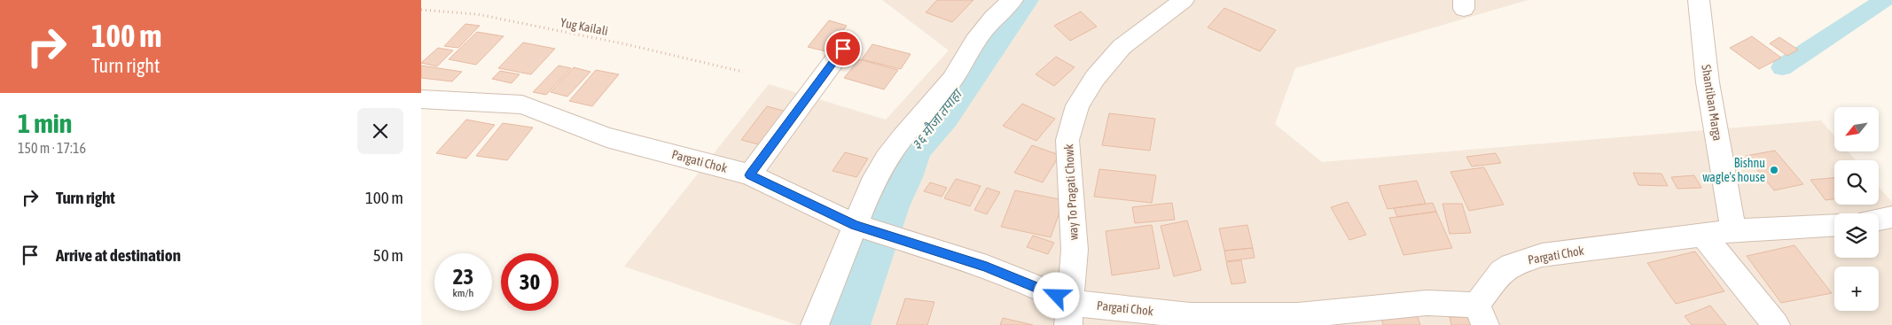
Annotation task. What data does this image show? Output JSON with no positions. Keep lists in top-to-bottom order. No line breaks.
{"streets":{"street":["Shantiban Marga","Pargati Chok","way To Pragati Chowk"],"path":["Yug Kailali"]},"crossings":[["Shantiban Marga","Pargati Chok"],["Pargati Chok","way To Pragati Chowk"]],"water":["३६ मौजा तपाहा"],"places":["Bishnu wagle's house"],"north":"bottom left","page":{"turn":["100 m","Turn right"],"heading":["1 min","150 m · 17:16"],"map_buttons":"+","list":[{"name":"Turn right","value":"100 m"},{"name":"Arrive at destination","value":"50 m"}],"speed":"23 km/h","limit":"30"}}
